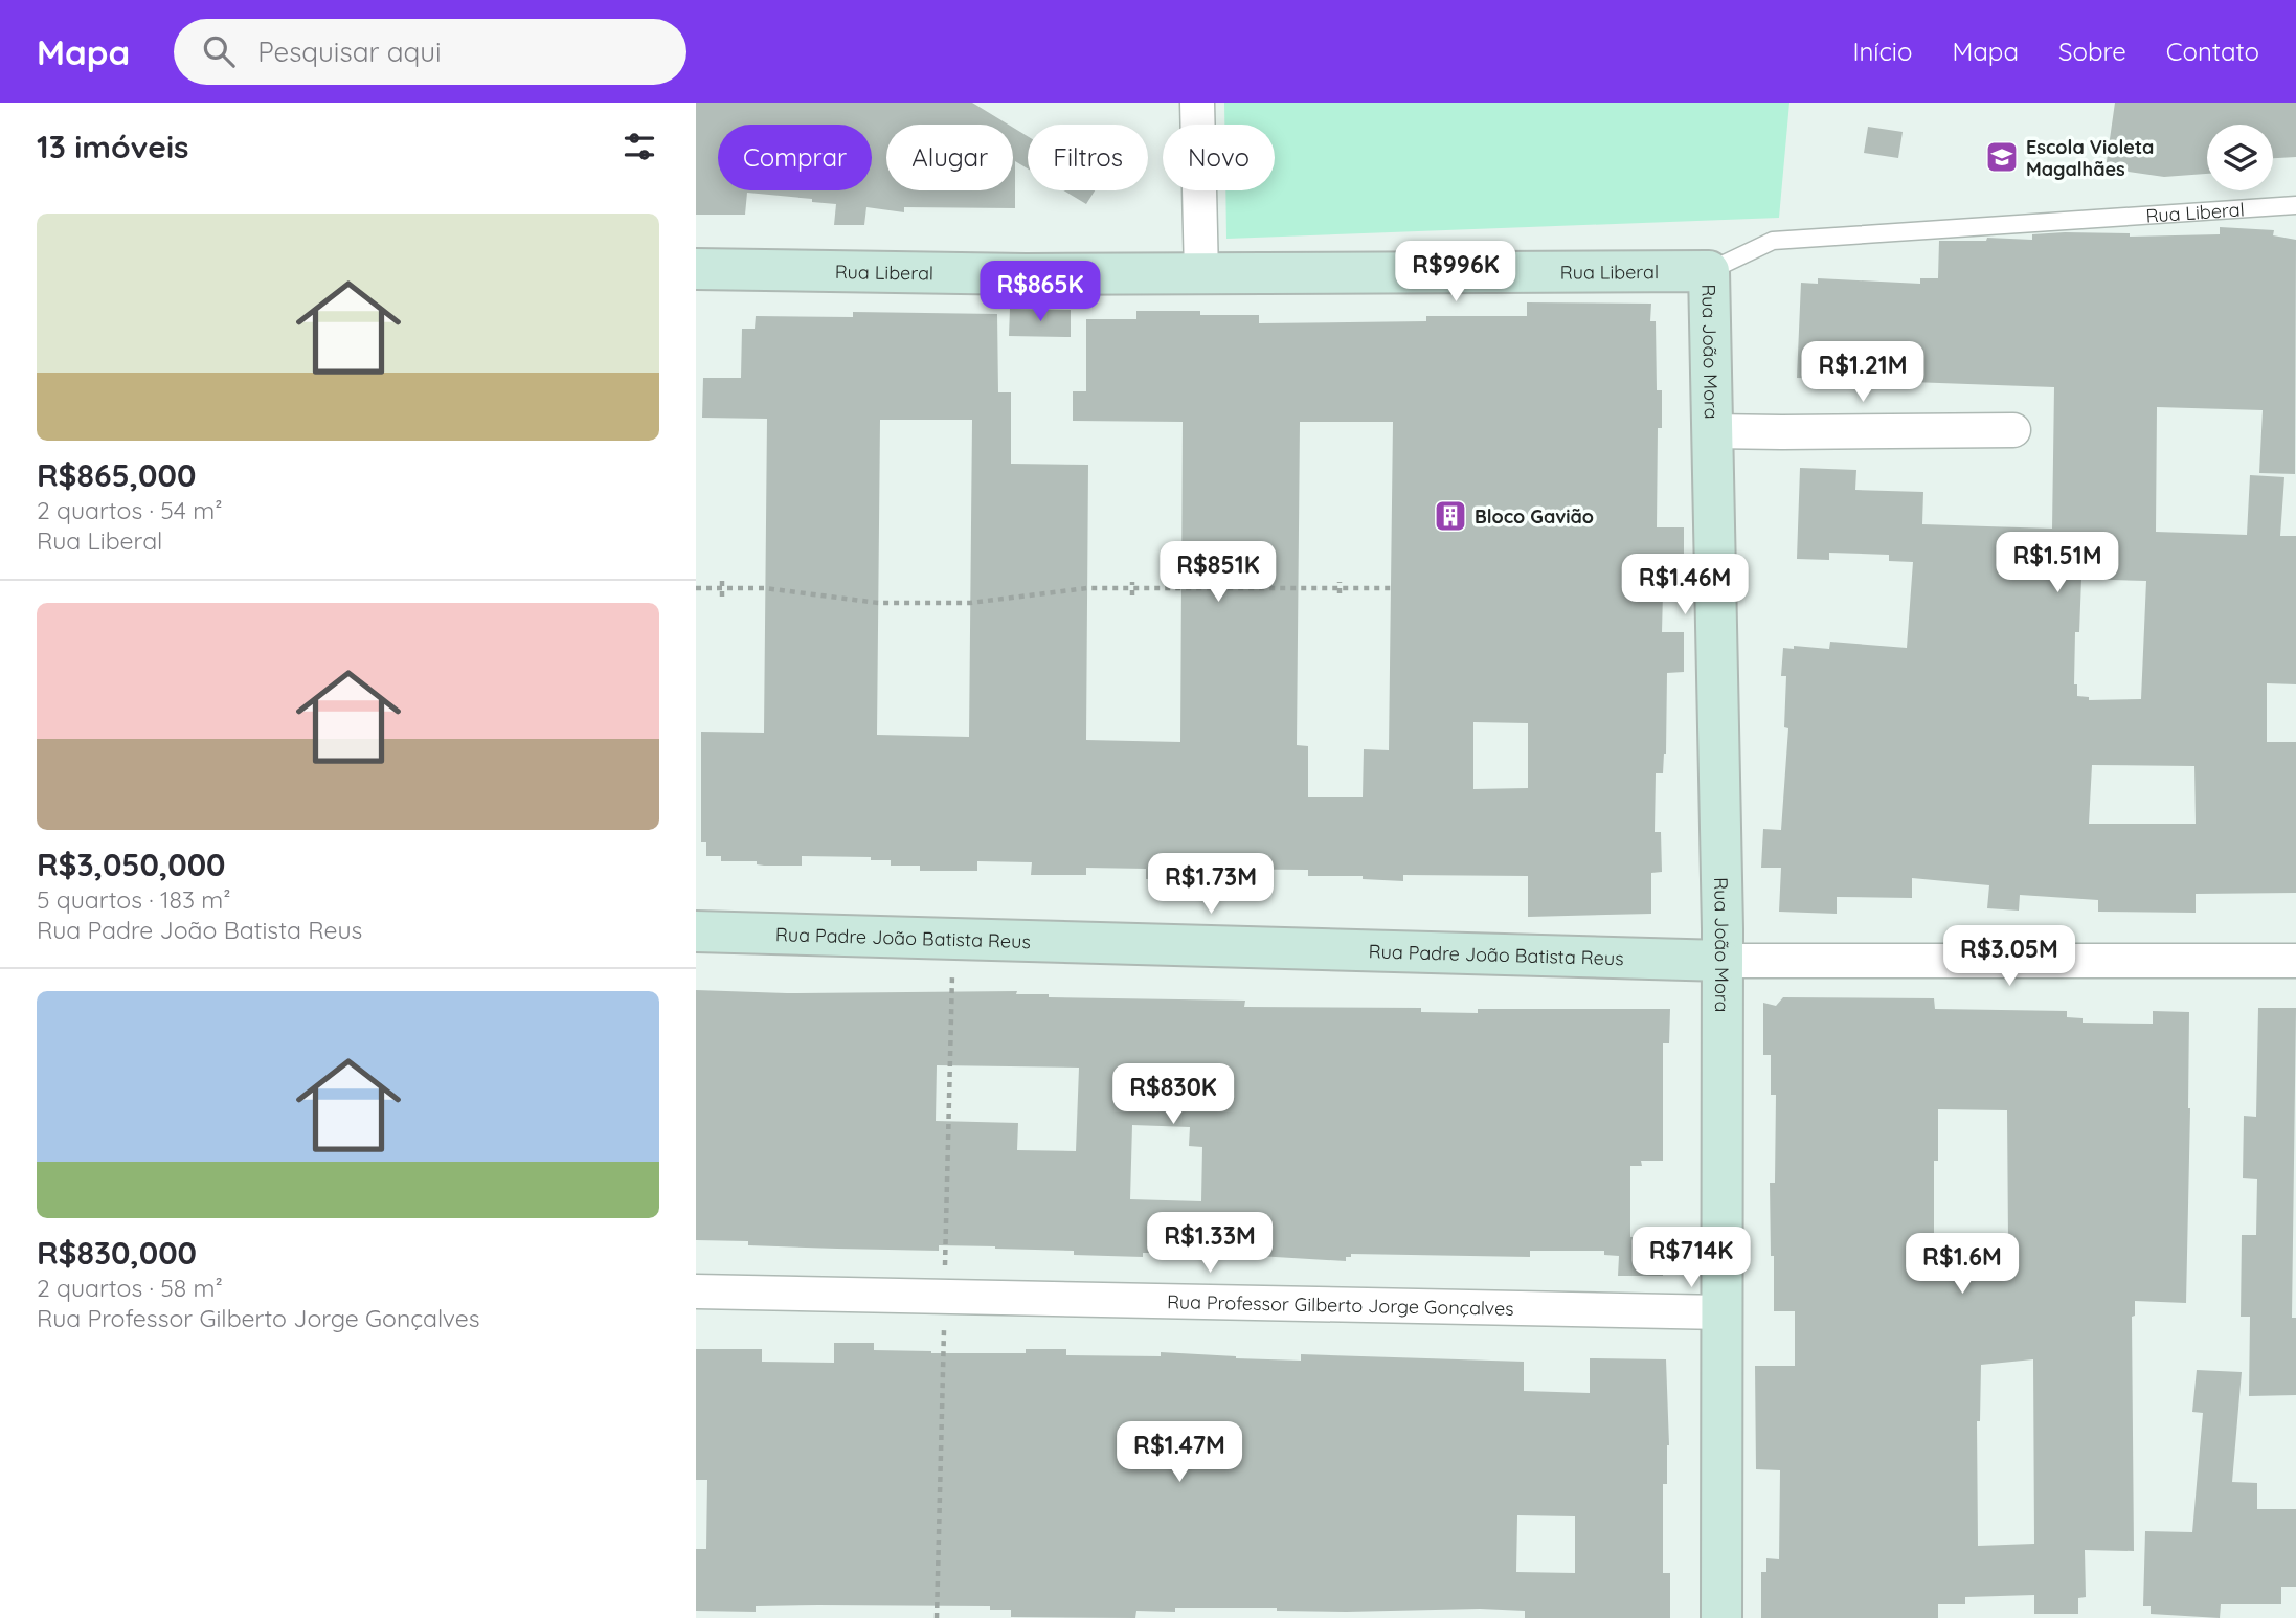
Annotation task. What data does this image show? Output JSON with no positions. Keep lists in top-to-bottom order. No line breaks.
{"streets":{"street":["Rua Liberal","Rua João Mora","Rua Padre João Batista Reus","Rua Professor Gilberto Jorge Gonçalves"]},"crossings":[["Rua Liberal","Rua João Mora"],["Rua João Mora","Rua Padre João Batista Reus"],["Rua João Mora","Rua Professor Gilberto Jorge Gonçalves"]],"places":{"school or university":["Escola Violeta Magalhães"],"building":["Bloco Gavião"]},"page":{"header":"Mapa","search":"Pesquisar aqui","nav":["Início","Mapa","Sobre","Contato"],"heading":"13 imóveis","chip":["Comprar","Alugar","Filtros","Novo"],"list":[{"name":"R$865,000","note":"2 quartos · 54 m² · Rua Liberal"},{"name":"R$3,050,000","note":"5 quartos · 183 m² · Rua Padre João Batista Reus"},{"name":"R$830,000","note":"2 quartos · 58 m² · Rua Professor Gilberto Jorge Gonçalves"}],"price":["R$996K","R$865K","R$1.21M","R$1.51M","R$851K","R$1.46M","R$1.73M","R$3.05M","R$830K","R$1.33M","R$714K","R$1.6M","R$1.47M"]}}
